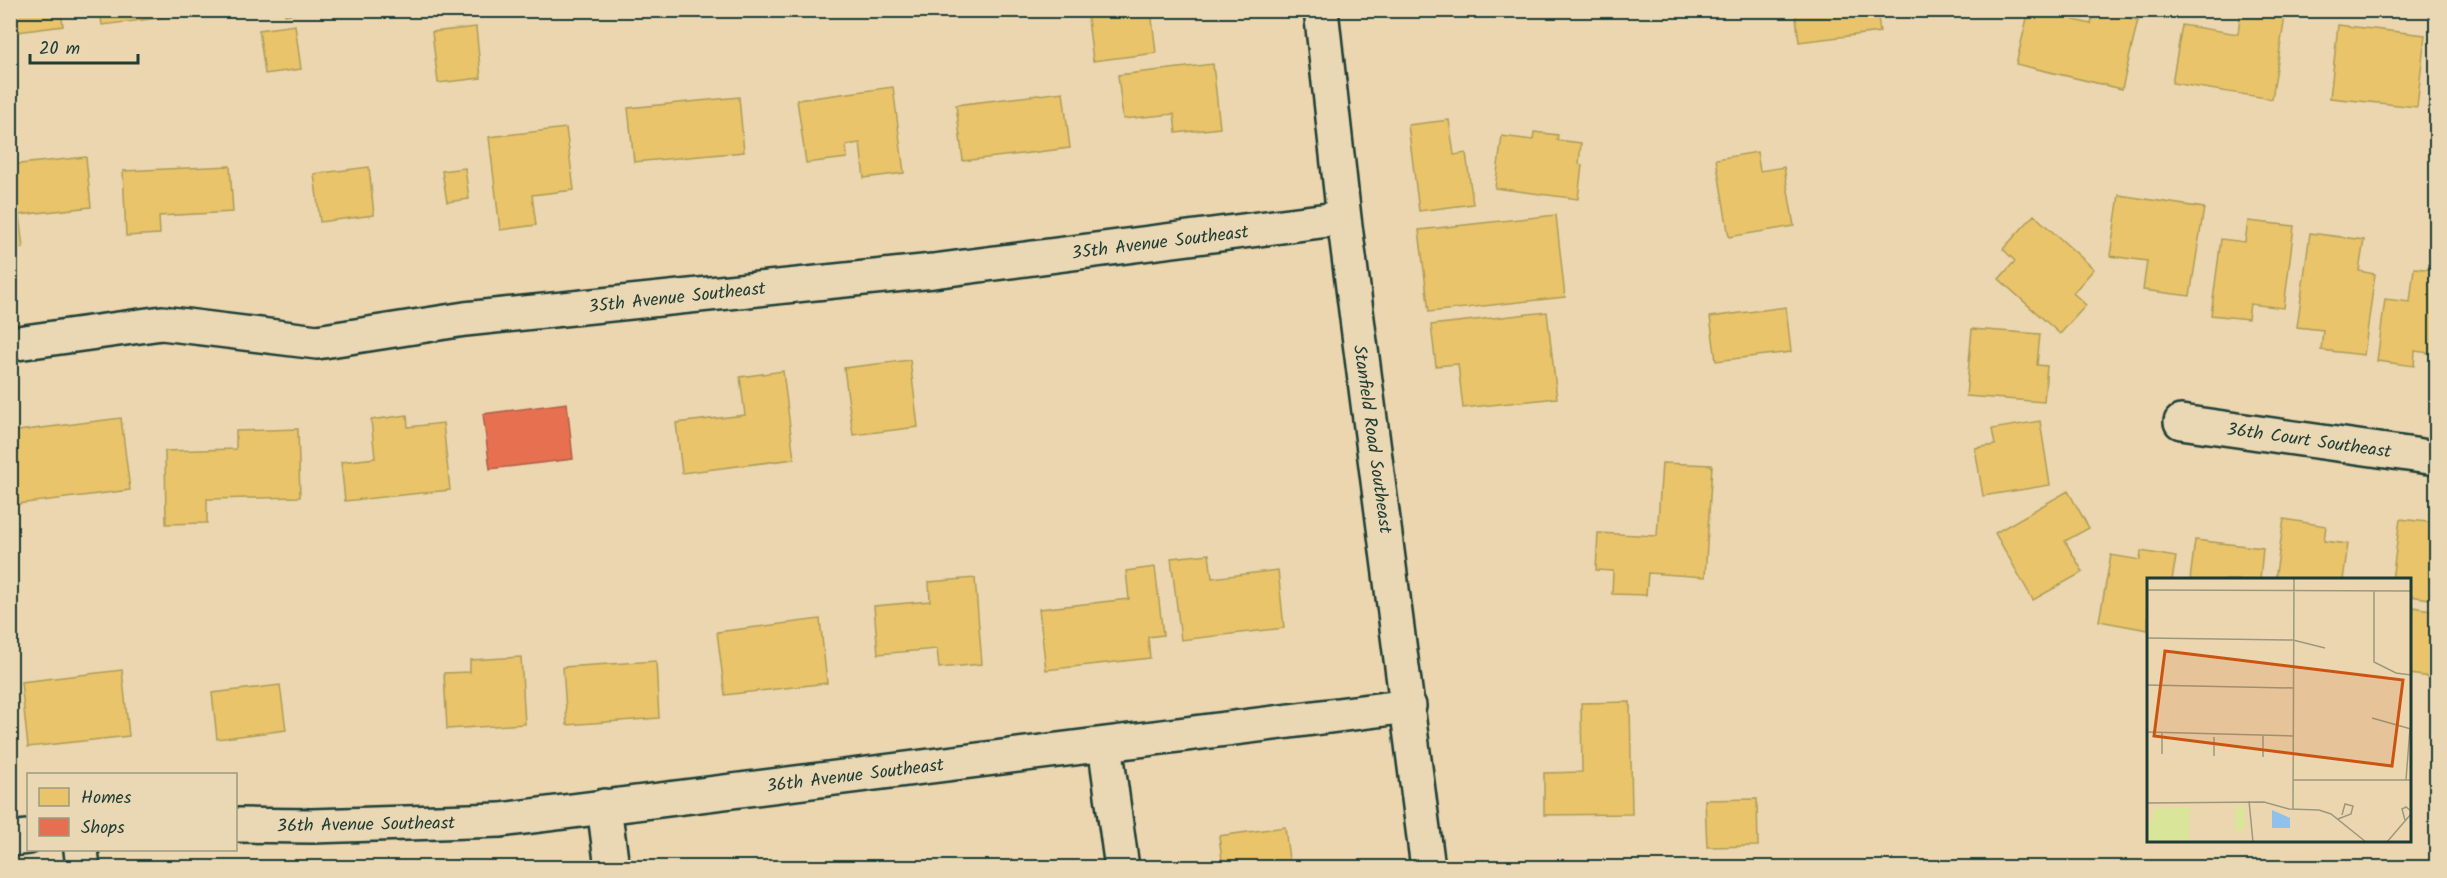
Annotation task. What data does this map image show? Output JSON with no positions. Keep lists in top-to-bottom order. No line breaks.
{"streets":{"street":["35th Avenue Southeast","Stanfield Road Southeast","36th Court Southeast","36th Avenue Southeast"]},"crossings":[["35th Avenue Southeast","Stanfield Road Southeast"],["Stanfield Road Southeast","36th Avenue Southeast"]],"legend":["Homes","Shops"],"scale_bar":"20 m"}
